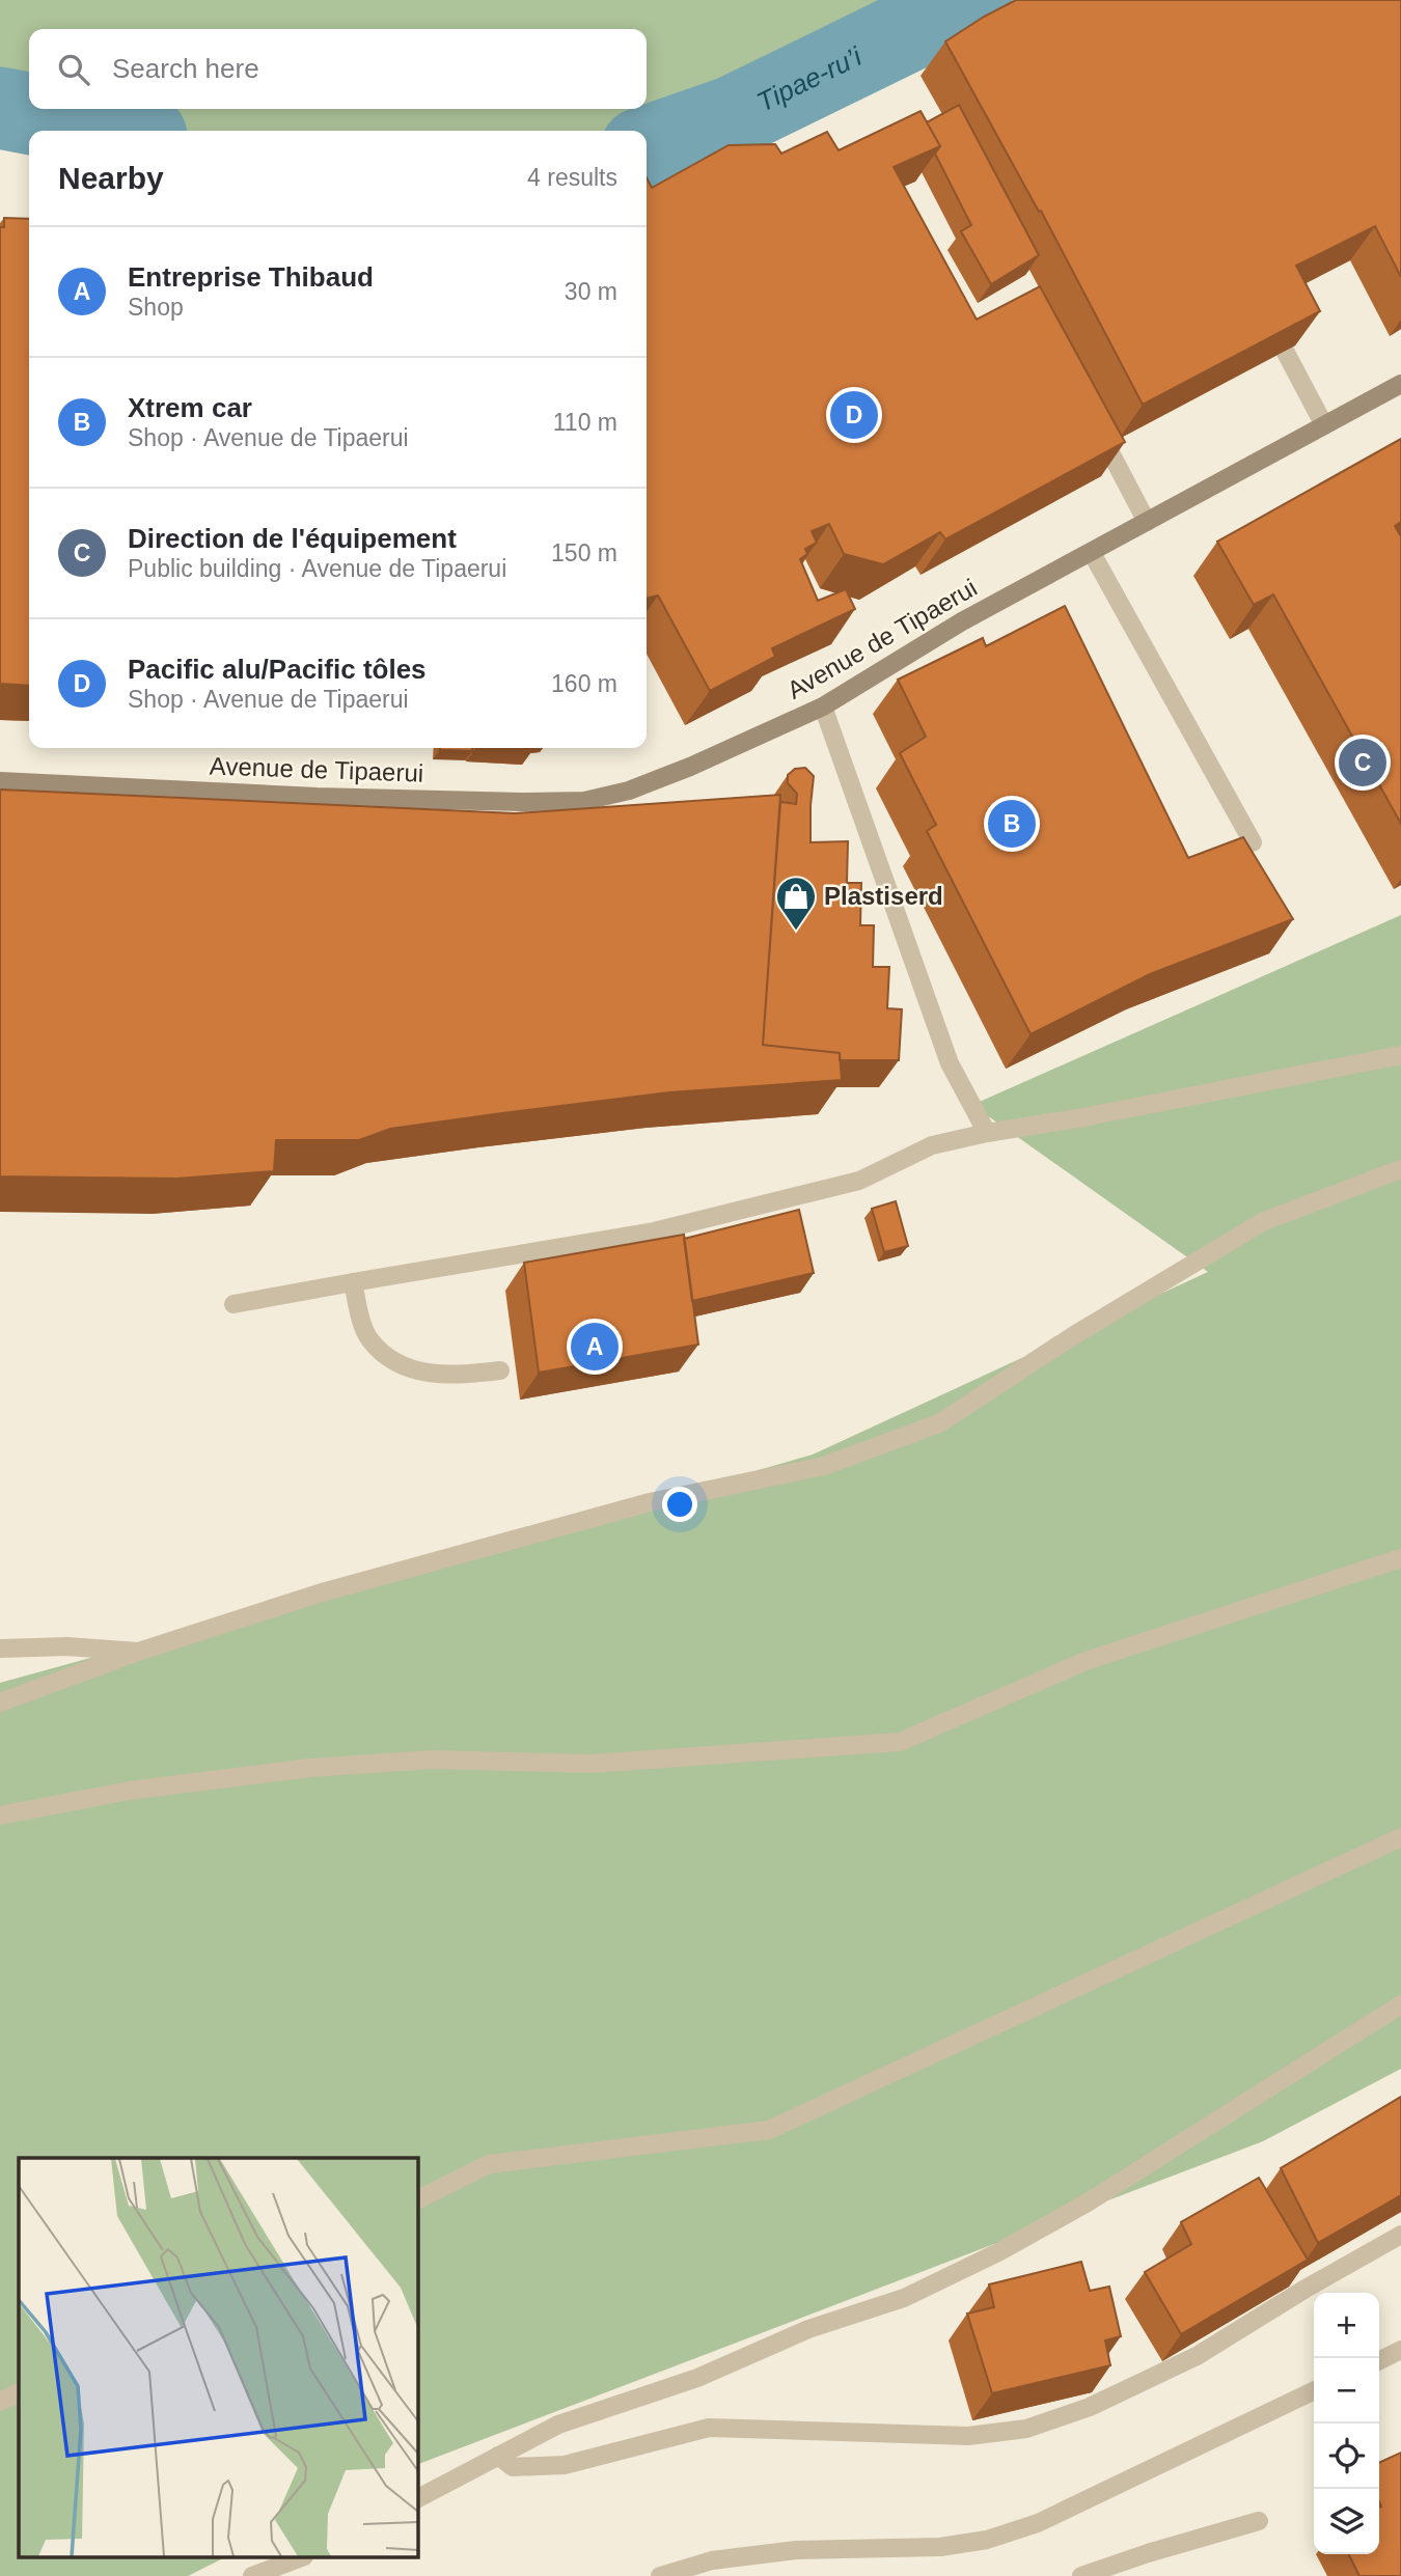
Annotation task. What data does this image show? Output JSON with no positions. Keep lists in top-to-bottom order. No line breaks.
{"streets":{"main road":["Avenue de Tipaerui"]},"water":["Tipae-ru’i"],"places":{"shop":["Plastiserd"]},"page":{"search":"Search here","heading":["Nearby","4 results"],"list":[{"mark":"A","name":"Entreprise Thibaud","note":"Shop","value":"30 m"},{"mark":"B","name":"Xtrem car","note":"Shop · Avenue de Tipaerui","value":"110 m"},{"mark":"C","name":"Direction de l'équipement","note":"Public building · Avenue de Tipaerui","value":"150 m"},{"mark":"D","name":"Pacific alu/Pacific tôles","note":"Shop · Avenue de Tipaerui","value":"160 m"}],"pins":["D","C","B","A"],"map_buttons":["+","−"]}}
